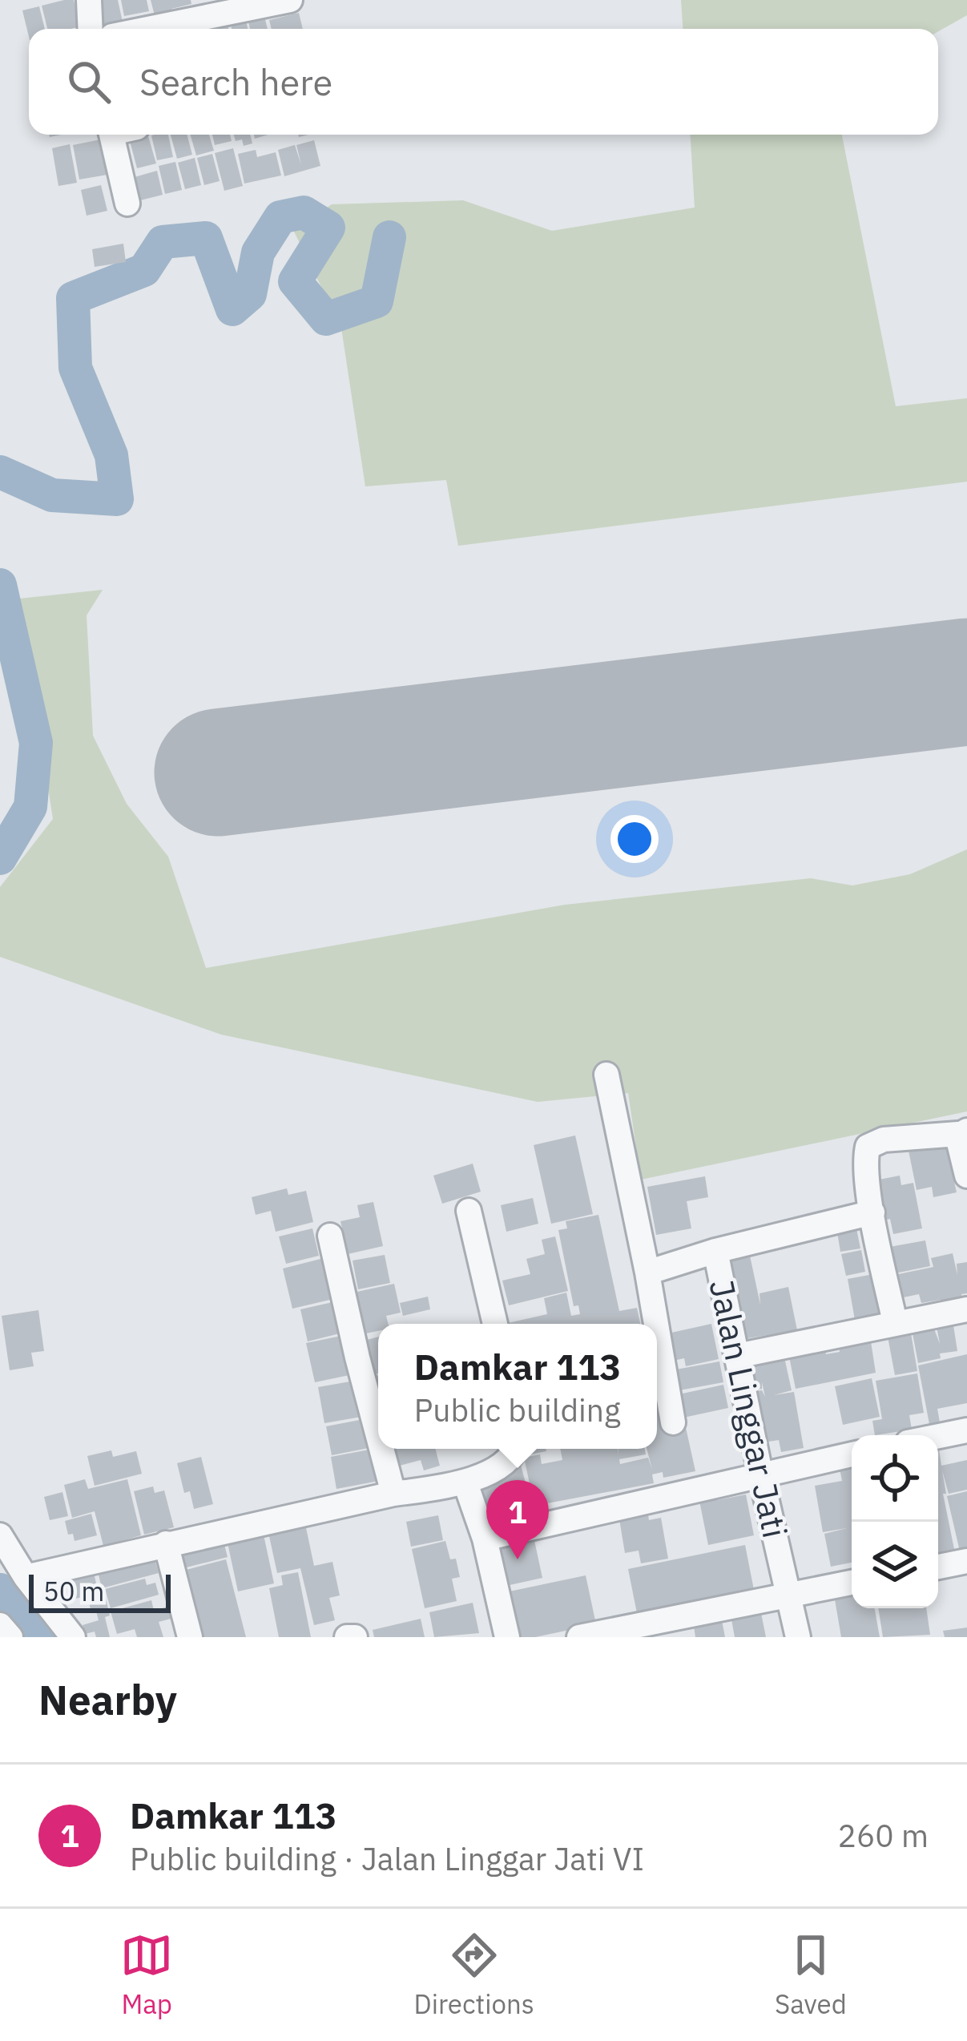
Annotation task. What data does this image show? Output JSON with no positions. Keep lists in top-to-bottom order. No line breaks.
{"streets":{"street":["Jalan Linggar Jati"]},"scale_bar":"50 m","page":{"search":"Search here","popup":["Damkar 113","Public building"],"pins":"1","scale":"50 m","heading":"Nearby","list":[{"mark":"1","name":"Damkar 113","note":"Public building · Jalan Linggar Jati VI","value":"260 m"}],"nav":["Map","Directions","Saved"]}}
